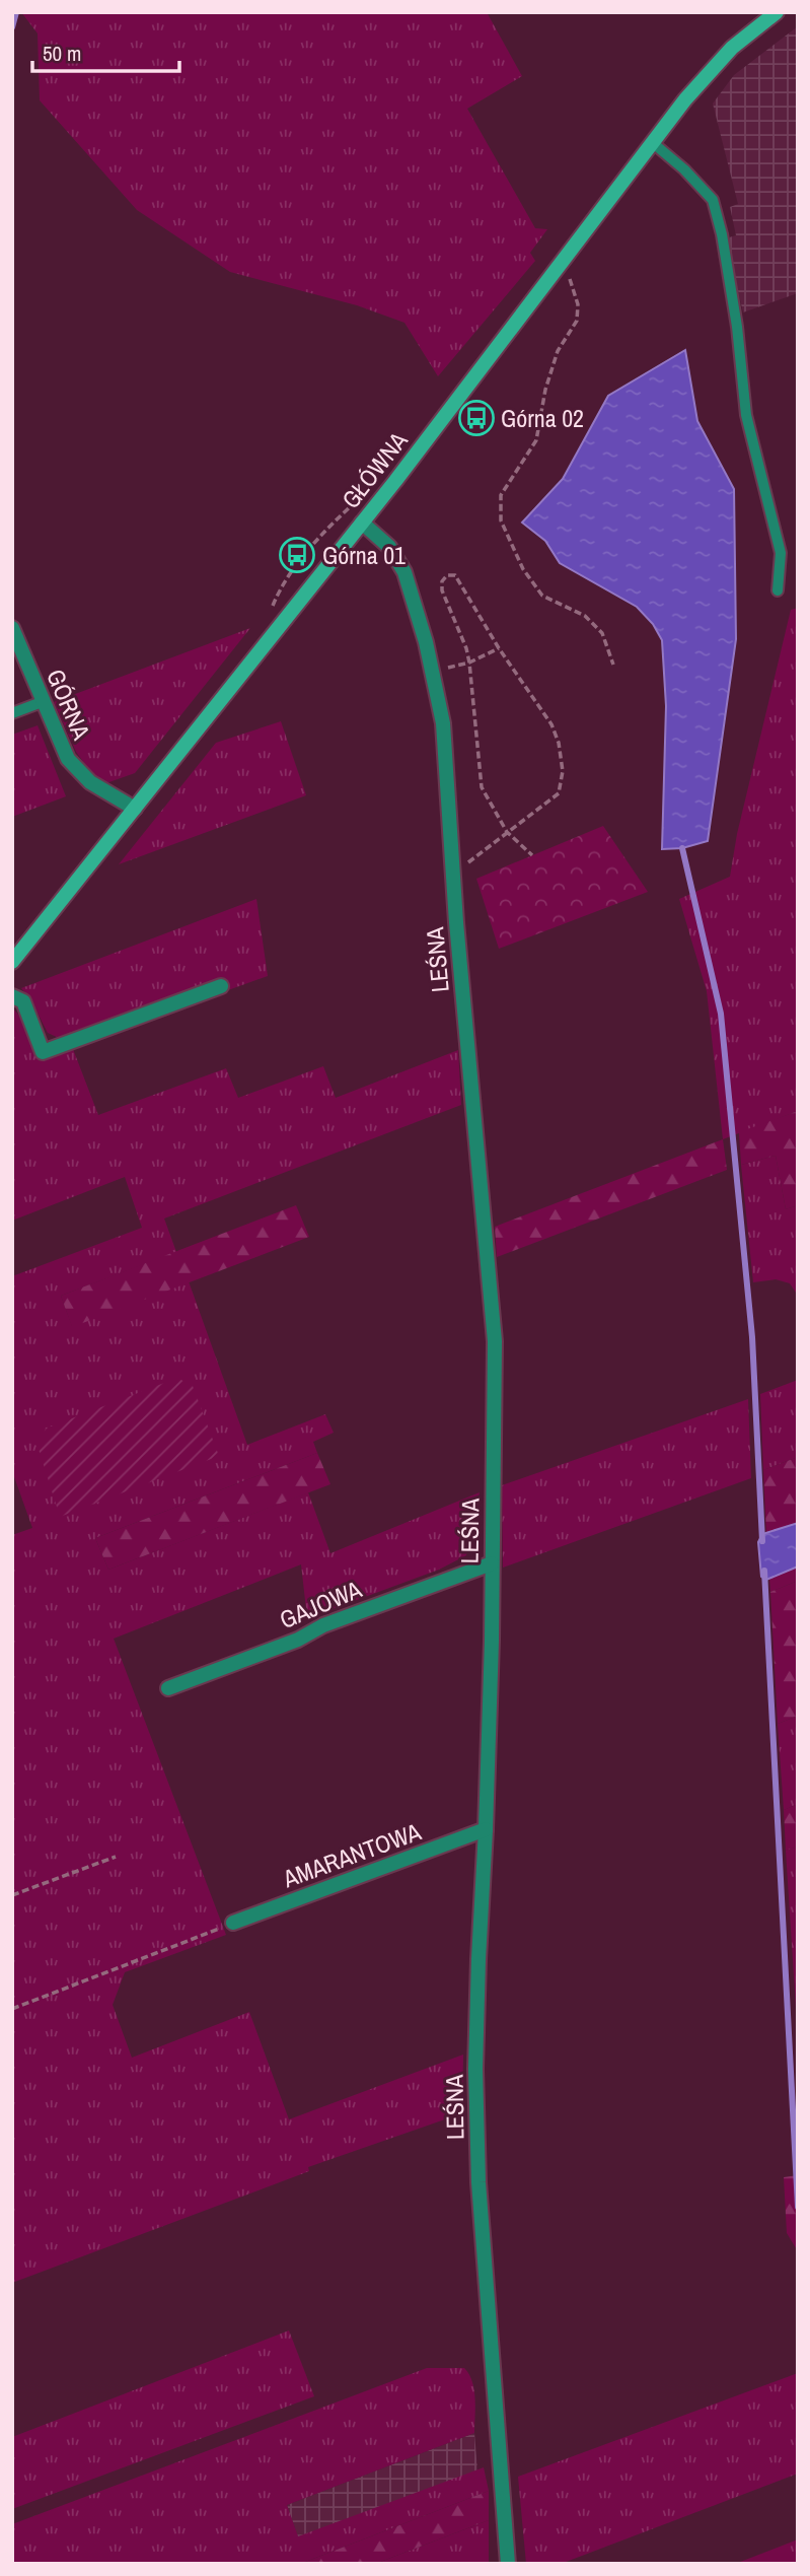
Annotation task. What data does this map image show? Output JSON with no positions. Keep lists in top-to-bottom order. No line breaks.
{"streets":{"main road":["GŁÓWNA"],"street":["GÓRNA","LEŚNA","GAJOWA","AMARANTOWA"]},"crossings":[["GŁÓWNA","GÓRNA"],["GŁÓWNA","LEŚNA"],["LEŚNA","GAJOWA"],["LEŚNA","AMARANTOWA"]],"places":{"bus stop":["Górna 02","Górna 01"]},"scale_bar":"50 m"}
